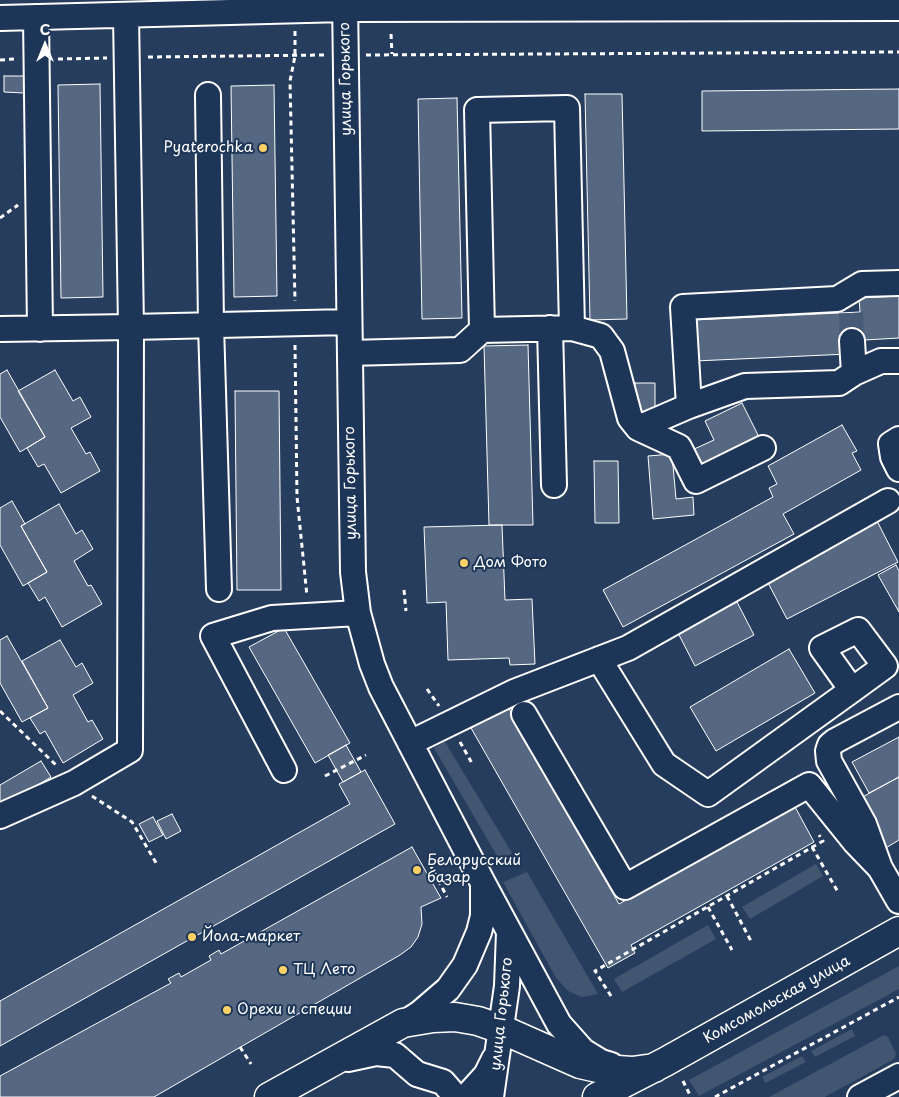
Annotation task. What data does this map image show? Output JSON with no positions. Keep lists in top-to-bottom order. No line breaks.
{"streets":{"main road":["Комсомольская улица"],"street":["улица Горького"]},"crossings":[["улица Горького","Комсомольская улица"]],"places":["Pyaterochka","Дом Фото","Белорусский базар","Йола-маркет","ТЦ Лето","Орехи и специи"],"north":"top"}
